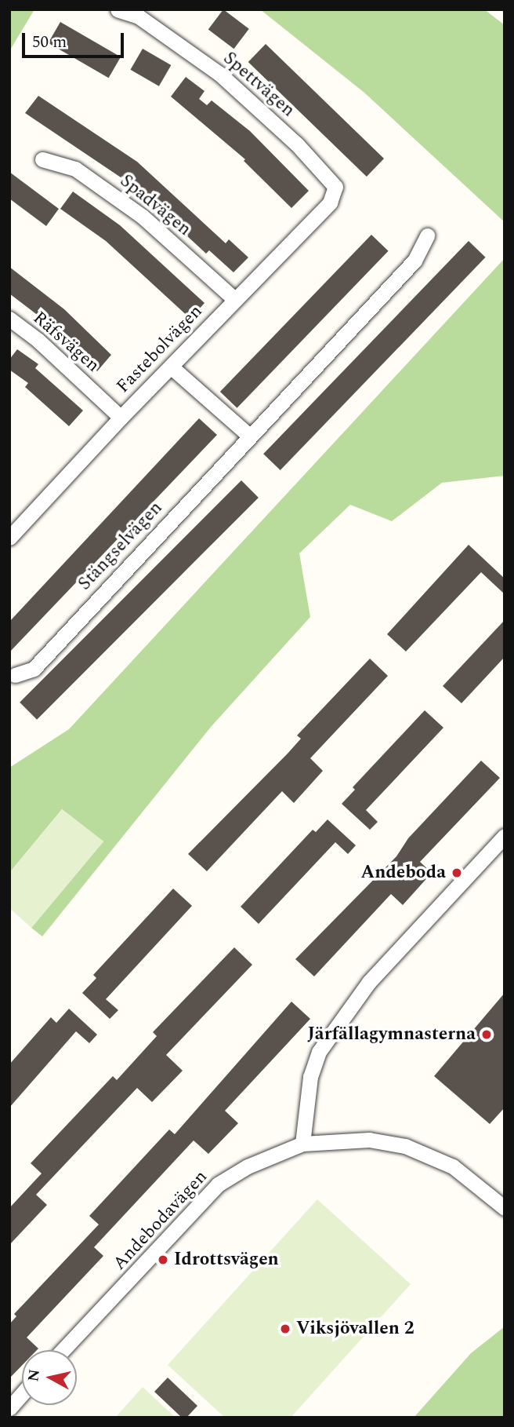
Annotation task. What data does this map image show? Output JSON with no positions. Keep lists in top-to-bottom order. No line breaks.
{"streets":{"street":["Spettvägen","Spadvägen","Räfsvägen","Fastebolvägen","Stängselvägen","Andebodavägen"]},"crossings":[["Spettvägen","Fastebolvägen"],["Spadvägen","Fastebolvägen"],["Räfsvägen","Fastebolvägen"]],"places":["Andeboda","Järfällagymnasterna","Idrottsvägen","Viksjövallen 2"],"scale_bar":"50 m","north":"left"}
